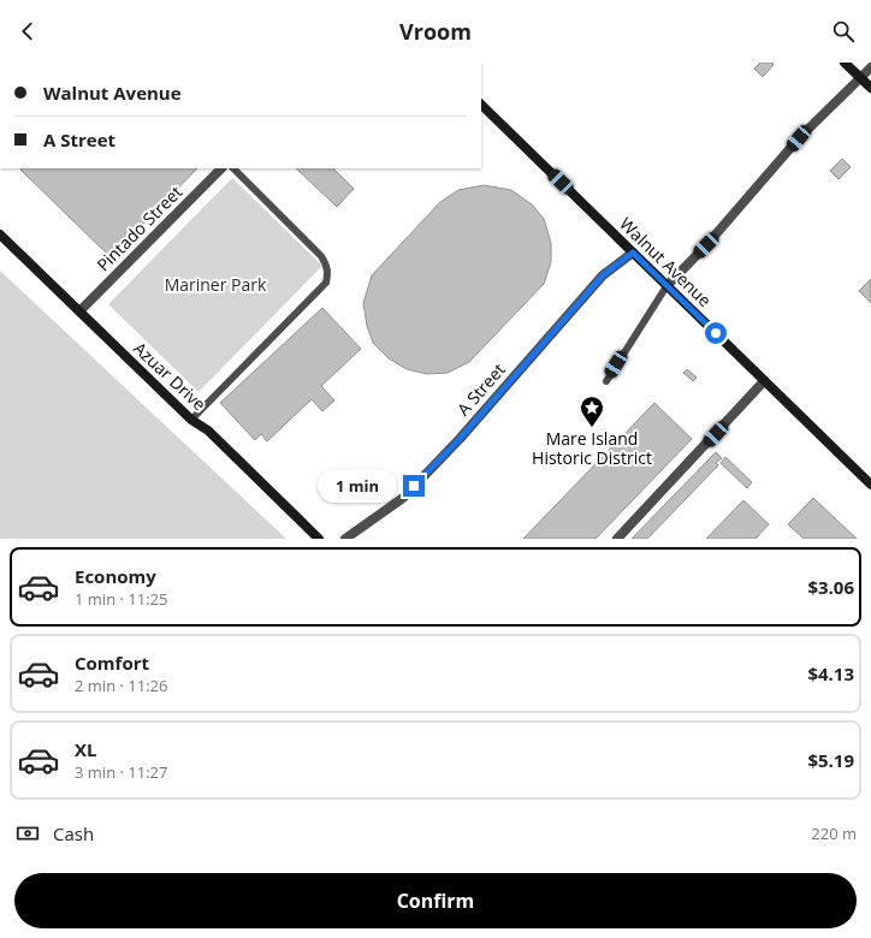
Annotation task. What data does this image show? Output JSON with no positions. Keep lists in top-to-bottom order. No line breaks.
{"streets":{"street":["Pintado Street","Walnut Avenue","Azuar Drive","A Street"]},"crossings":[["Pintado Street","Azuar Drive"],["Walnut Avenue","A Street"]],"parks":["Mariner Park"],"places":{"place":["Mare Island Historic District"]},"page":{"header":"Vroom","banner":["Walnut Avenue","A Street"],"bubble":"1 min","list":[{"name":"Economy","note":"1 min · 11:25","value":"$3.06"},{"name":"Comfort","note":"2 min · 11:26","value":"$4.13"},{"name":"XL","note":"3 min · 11:27","value":"$5.19"}],"pay":["Cash","220 m"],"buttons":"Confirm"}}
